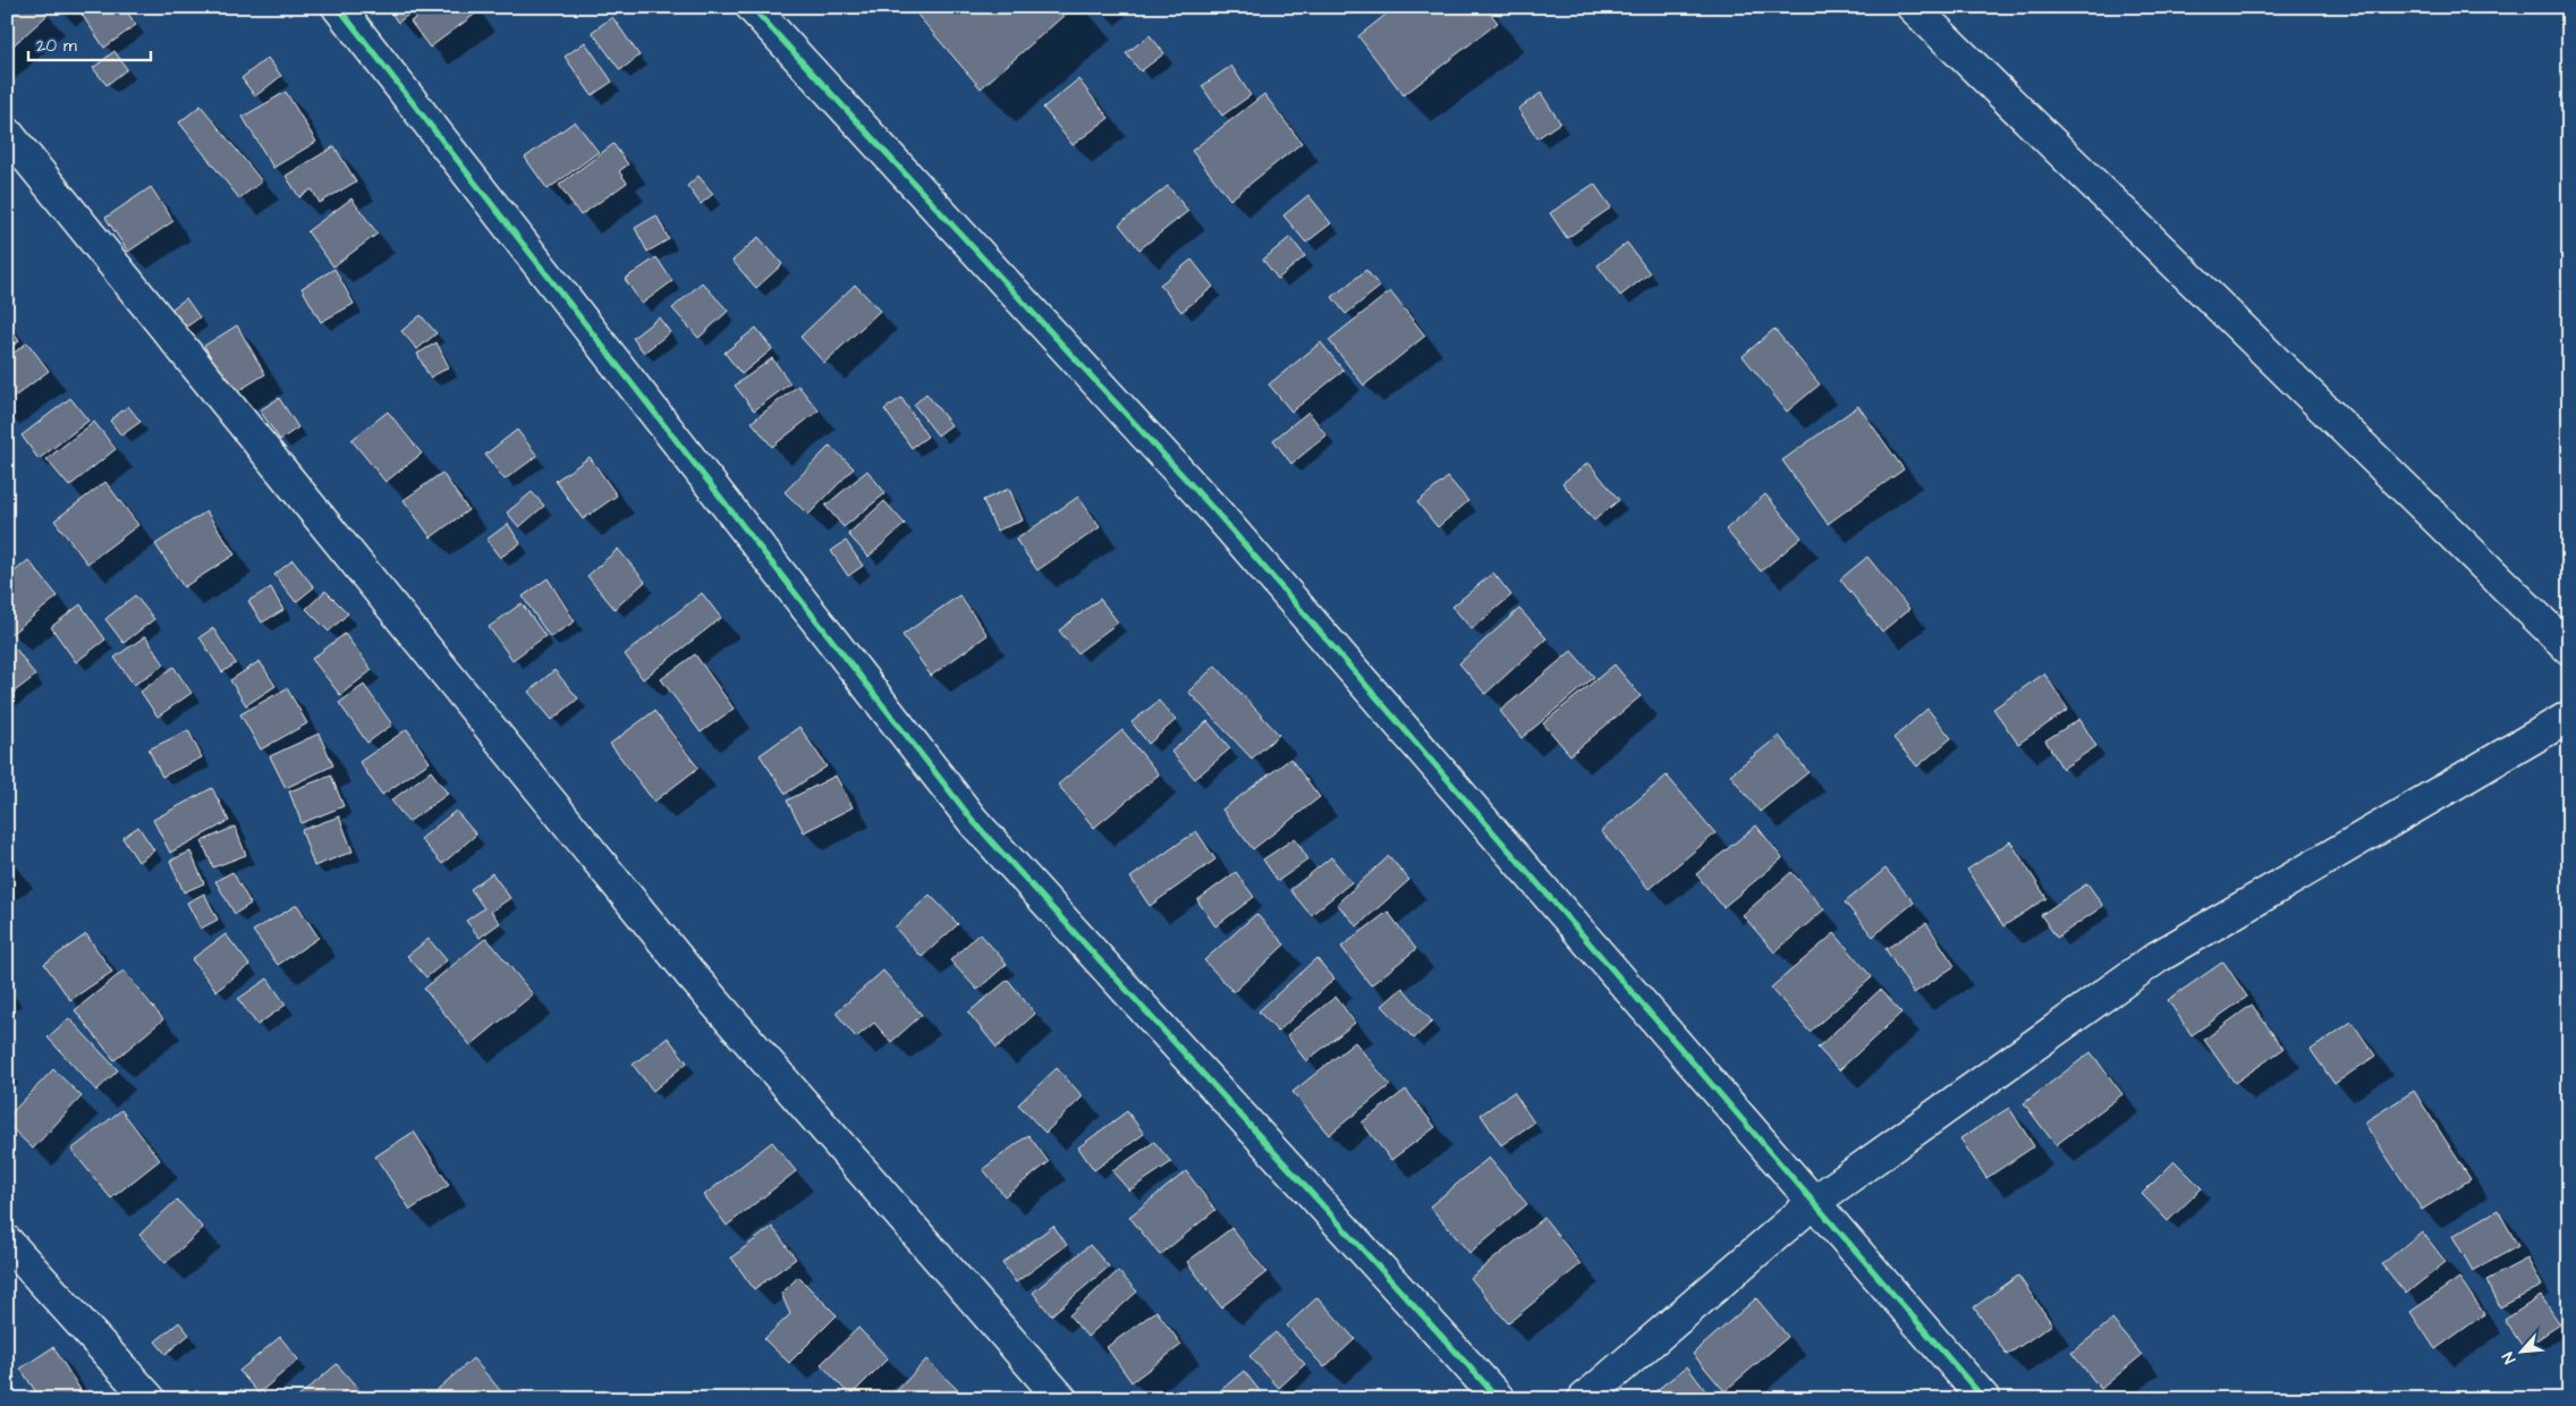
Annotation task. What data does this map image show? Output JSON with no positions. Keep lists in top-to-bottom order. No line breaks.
{"scale_bar":"20 m","north":"bottom left"}
